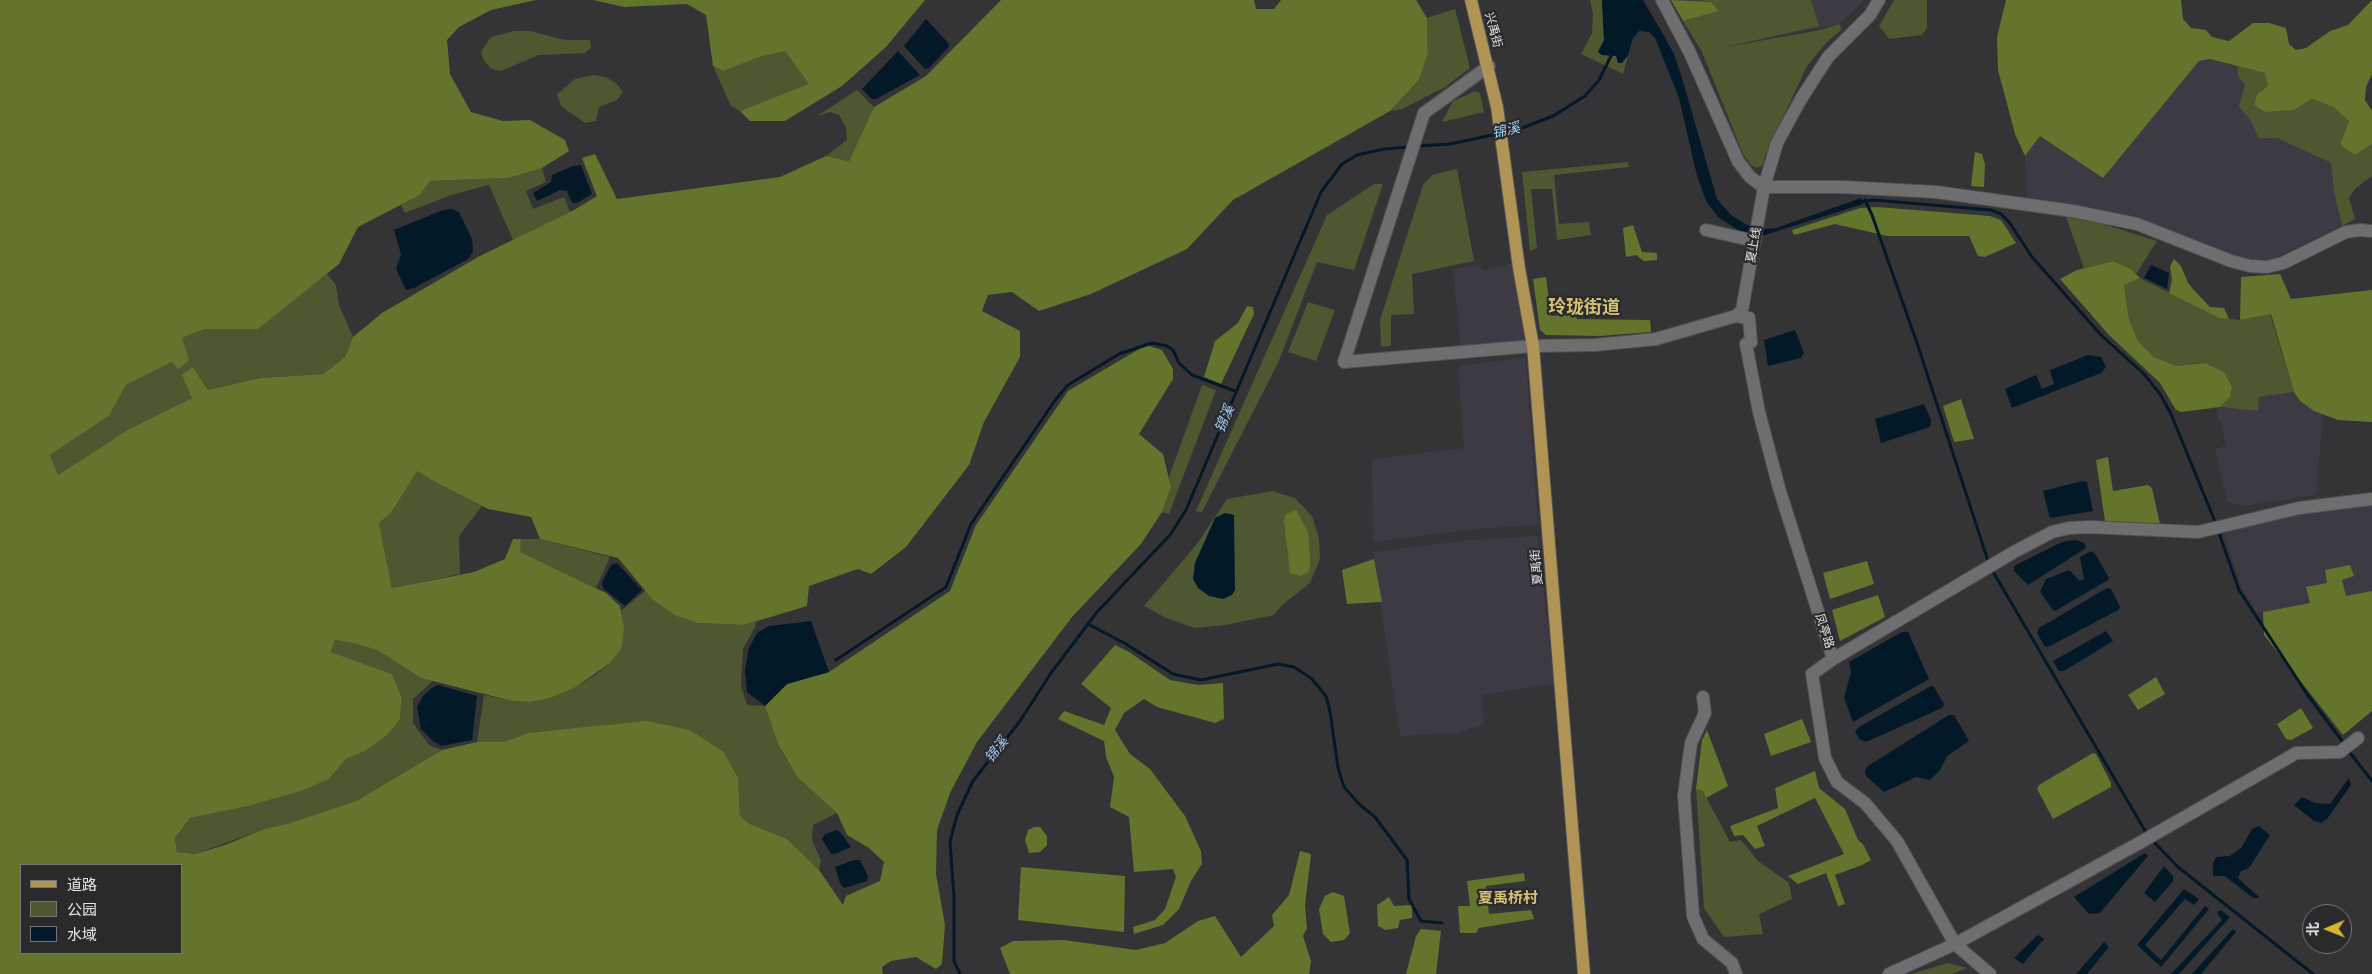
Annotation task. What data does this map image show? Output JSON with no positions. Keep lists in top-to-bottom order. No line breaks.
{"streets":{"main road":["兴禹街","夏禹街"],"street":["夏上线","凤亭路"]},"crossings":[["兴禹街","夏禹街"],["夏上线","凤亭路"]],"districts":["玲珑街道","夏禹桥村"],"water":["锦溪"],"legend":["道路","公园","水域"],"north":"left"}
